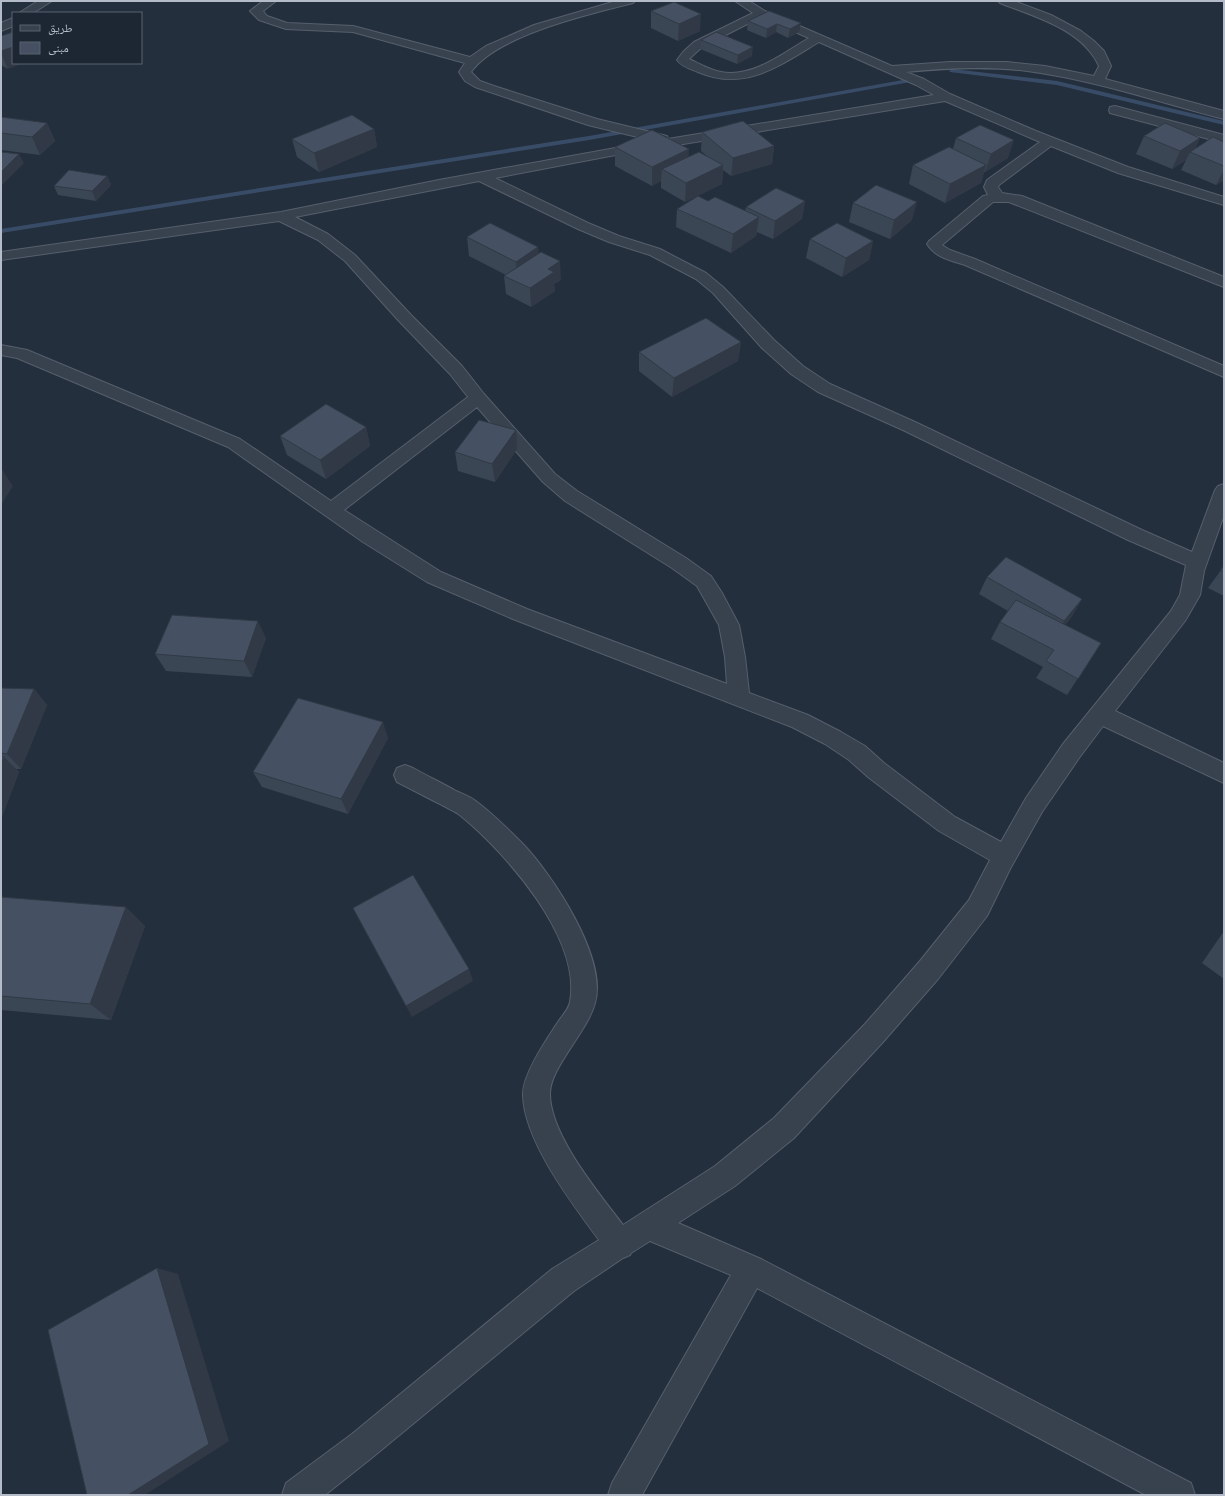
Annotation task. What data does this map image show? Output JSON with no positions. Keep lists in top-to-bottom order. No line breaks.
{"legend":["طريق","مبنى"]}
